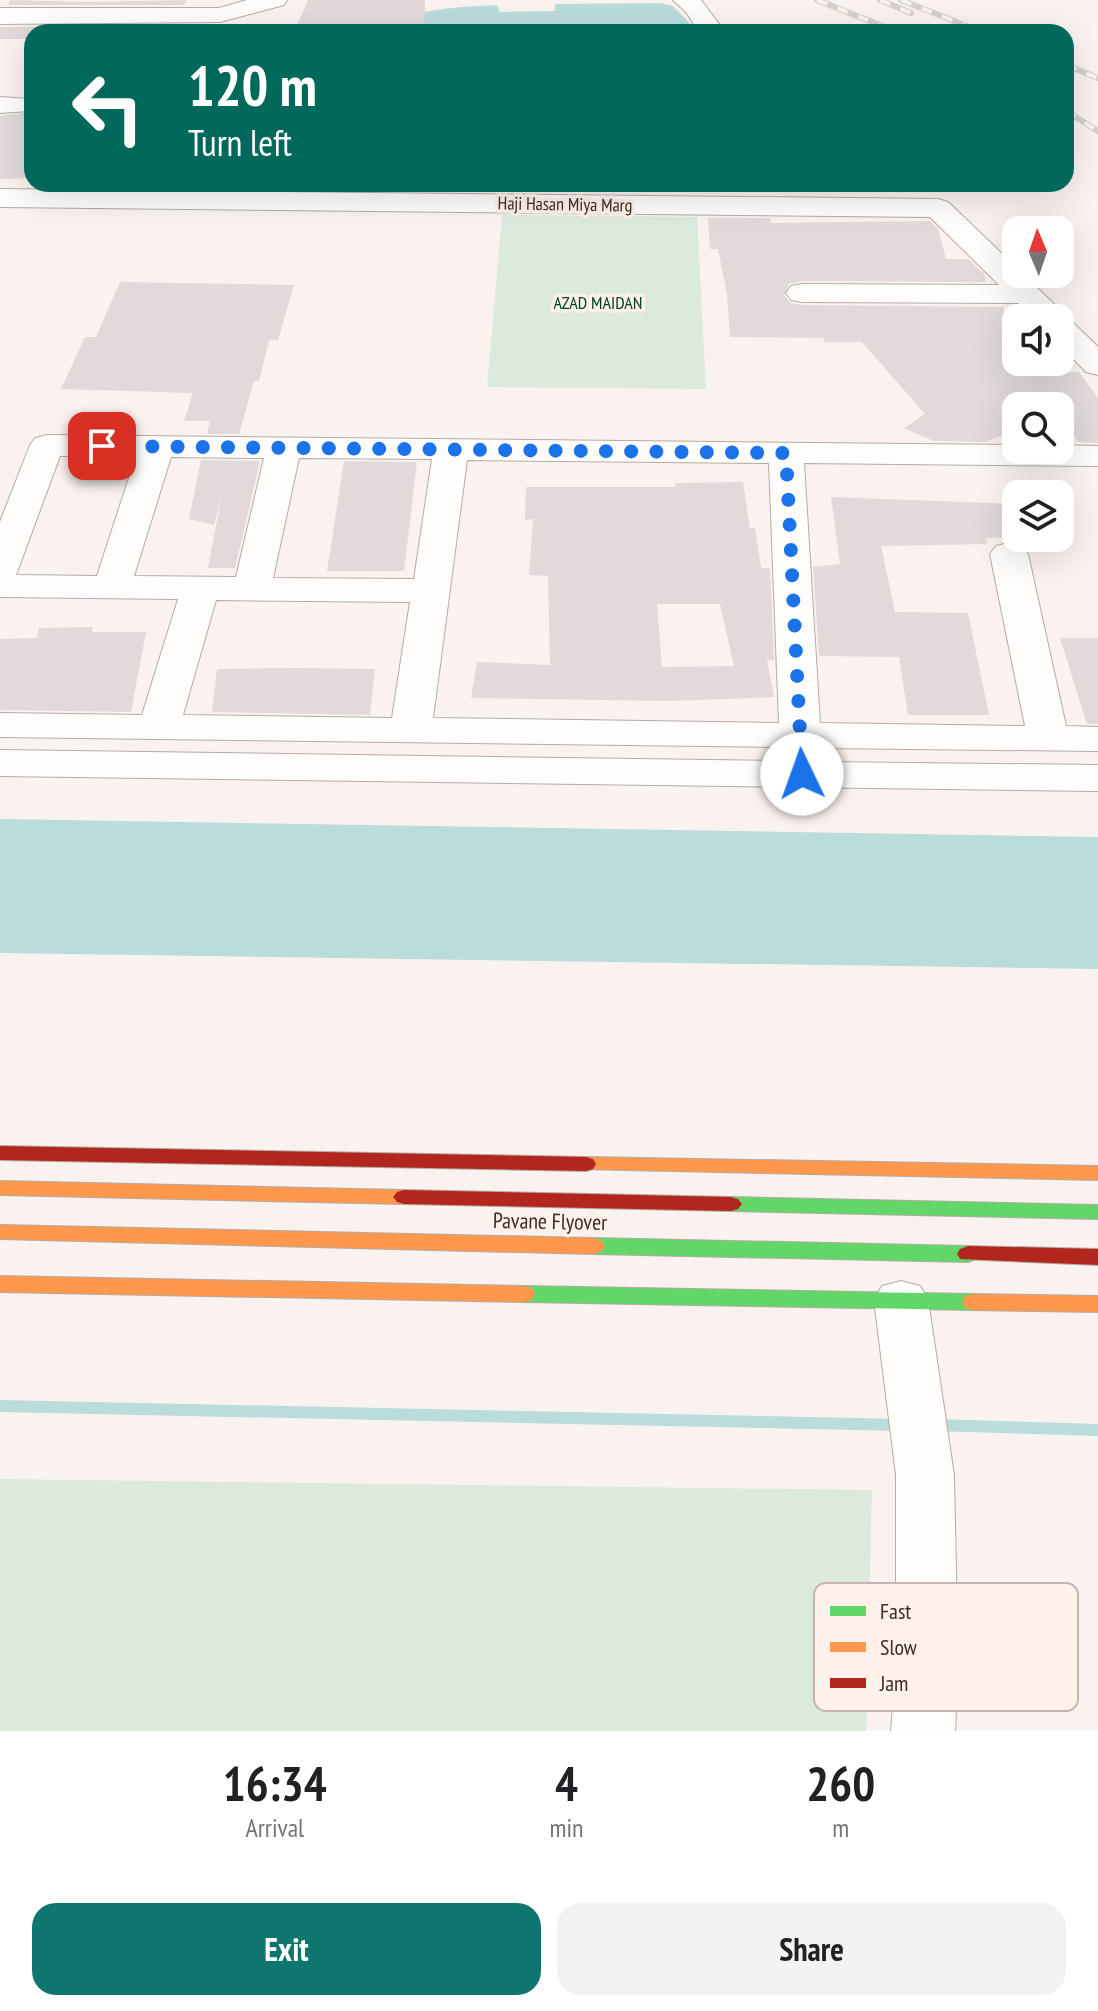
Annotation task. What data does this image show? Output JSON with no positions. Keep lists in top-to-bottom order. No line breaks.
{"streets":{"main road":["Pavane Flyover"],"street":["Haji Hasan Miya Marg"]},"parks":["AZAD MAIDAN"],"legend":["Fast","Slow","Jam"],"north":"top","page":{"turn":["120 m","Turn left"],"eta":["16:34","Arrival","4","min","260","m"],"buttons":["Exit","Share"]}}
